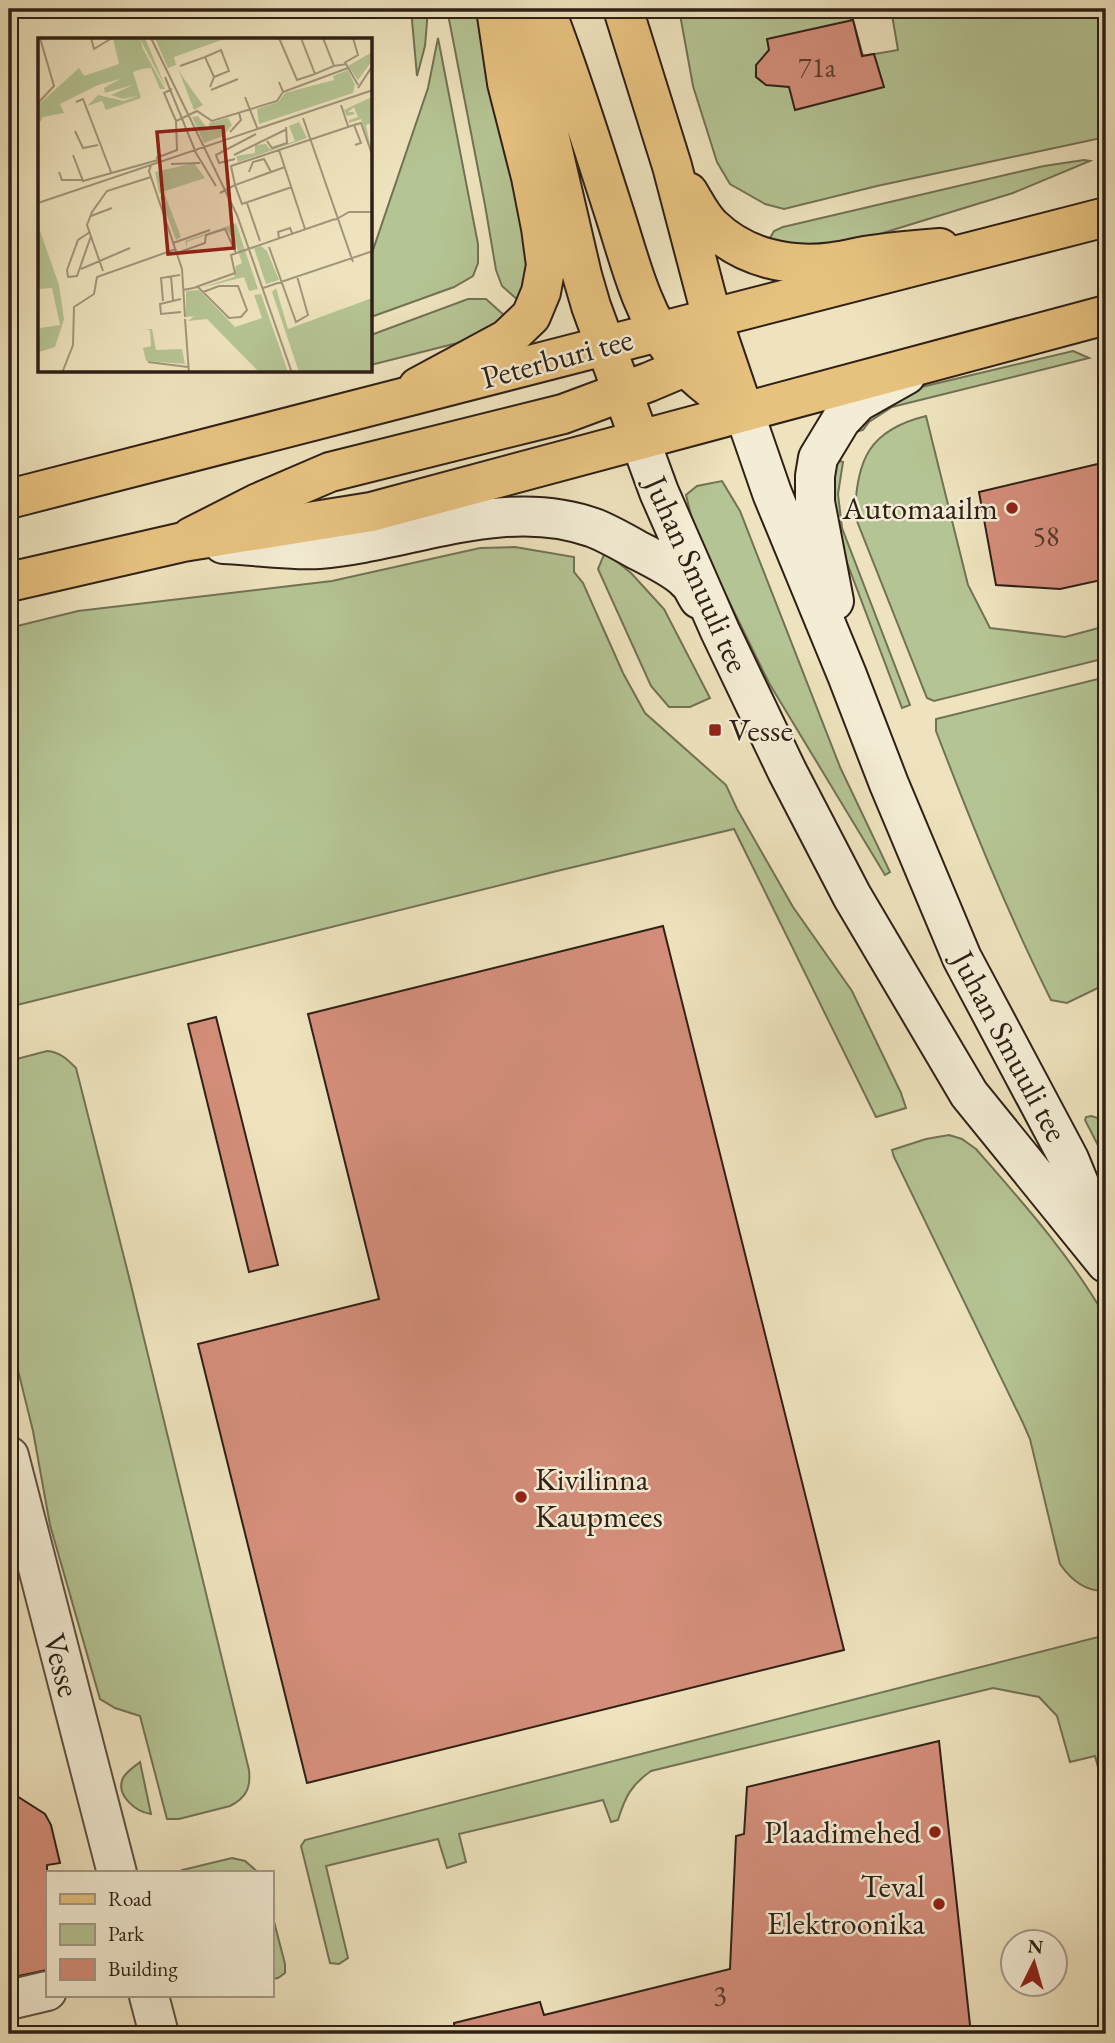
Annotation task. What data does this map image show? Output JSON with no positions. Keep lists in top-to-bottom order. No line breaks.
{"streets":{"main road":["Peterburi tee","Juhan Smuuli tee","Vesse"]},"crossings":[["Peterburi tee","Juhan Smuuli tee"]],"places":{"other":["Automaailm","Kivilinna Kaupmees","Plaadimehed","Teval Elektroonika"],"transit":["Vesse"]},"house_numbers":["71a","58","3"],"legend":["Road","Park","Building"],"north":"top"}
